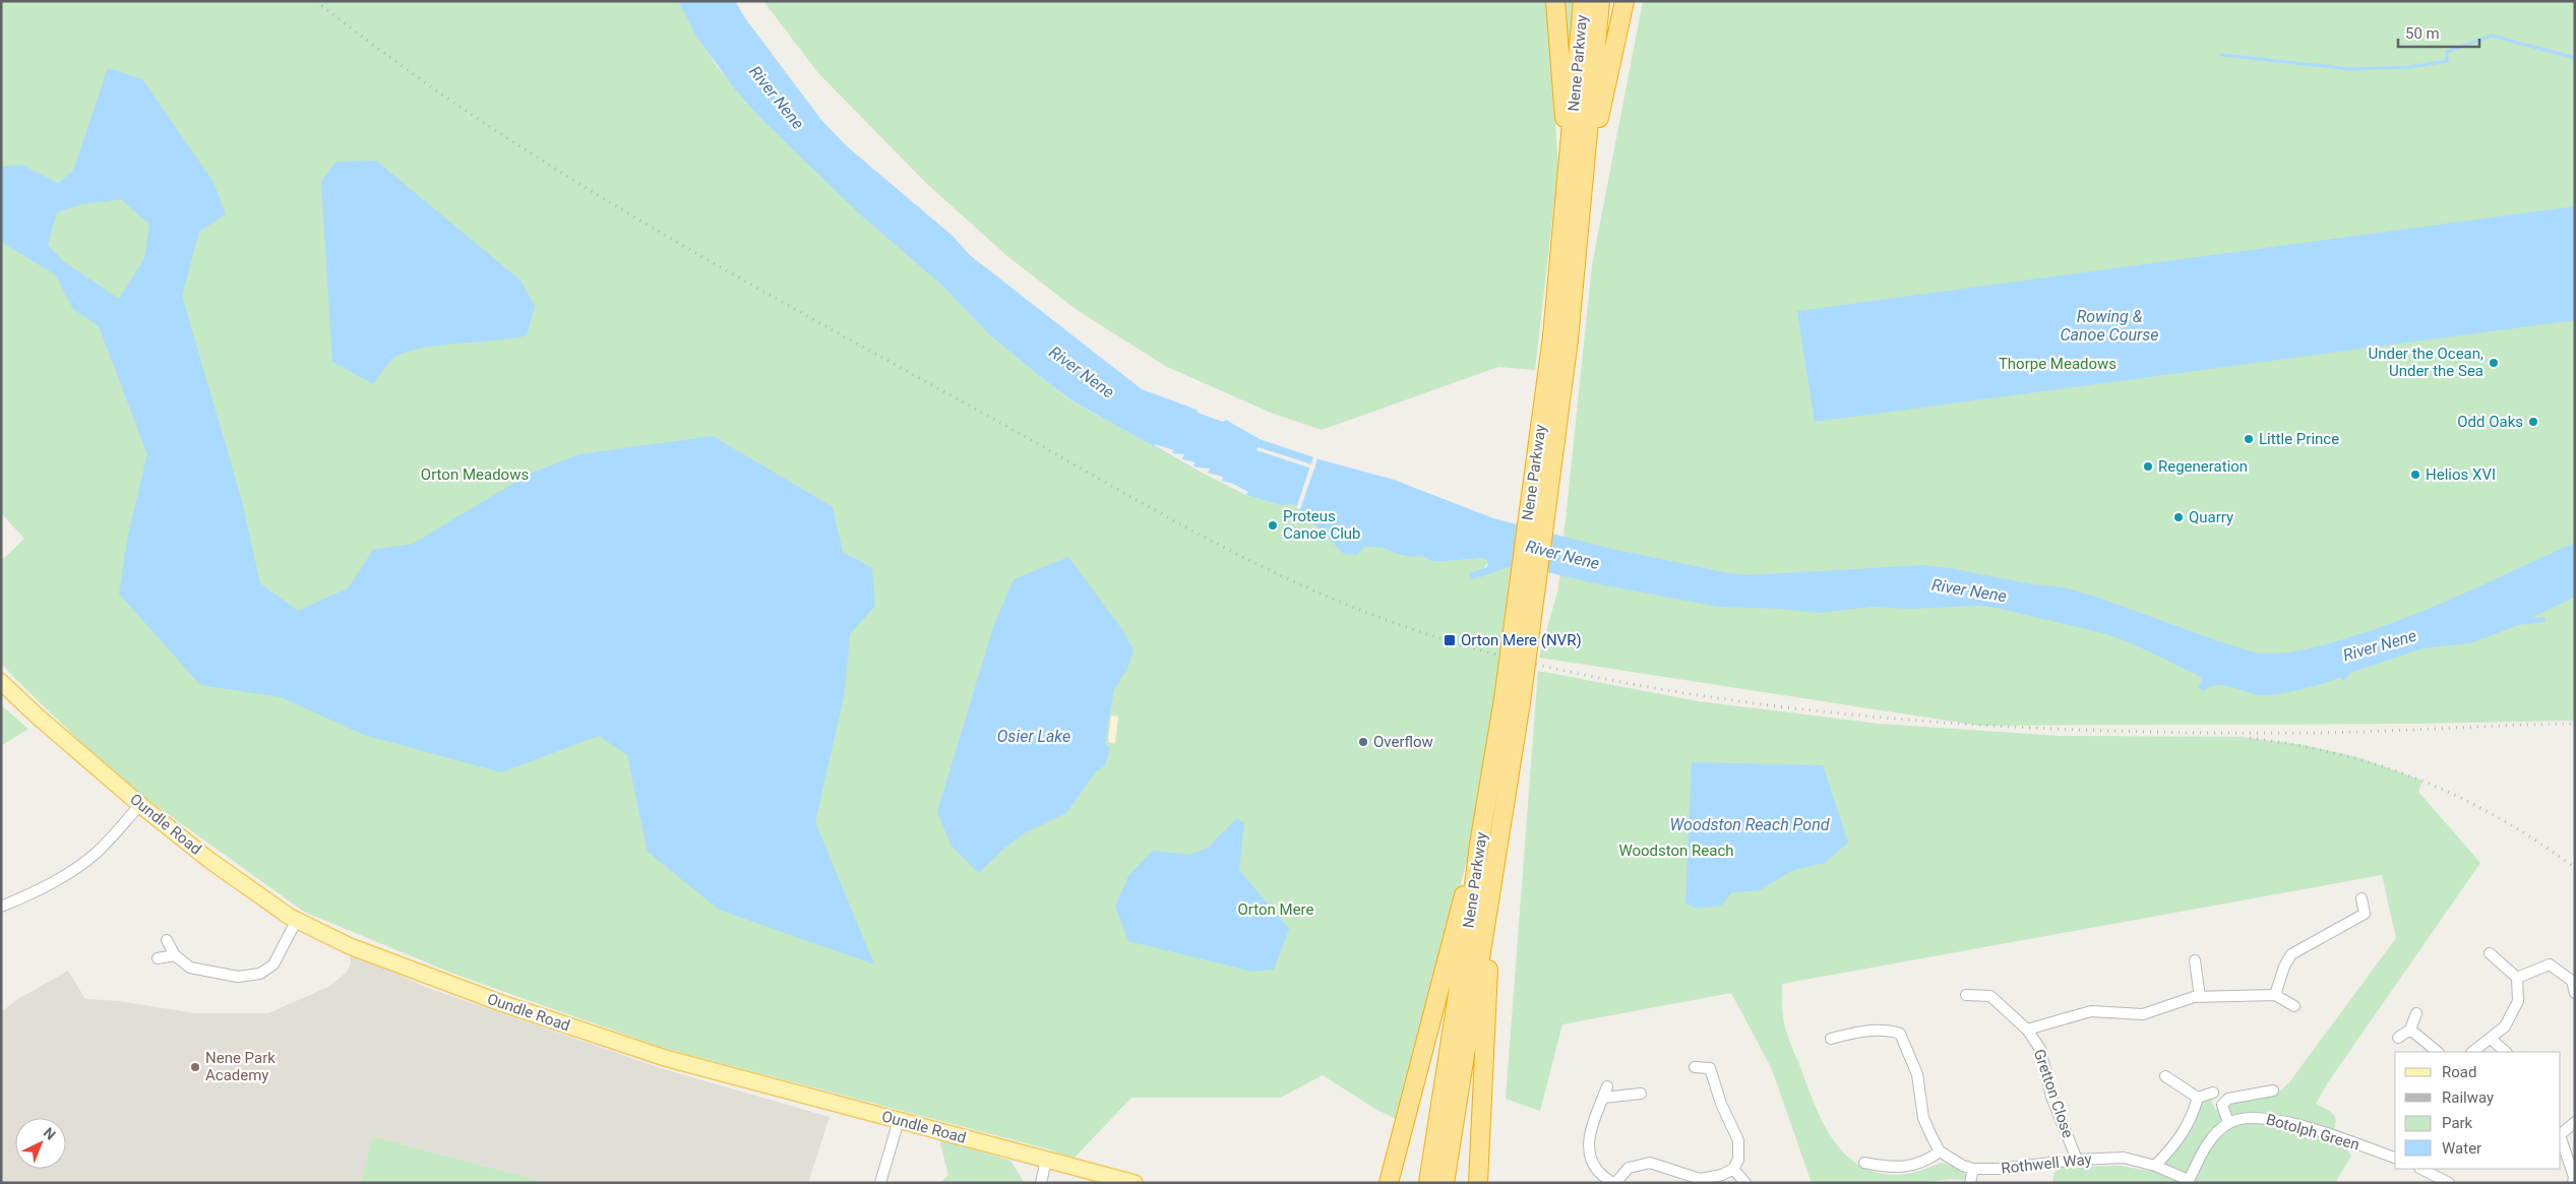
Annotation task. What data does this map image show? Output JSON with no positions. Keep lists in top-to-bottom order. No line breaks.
{"streets":{"highway":["Nene Parkway"],"main road":["Oundle Road"],"street":["Gretton Close","Botolph Green","Rothwell Way"]},"crossings":[["Gretton Close","Rothwell Way"],["Botolph Green","Rothwell Way"]],"water":["River Nene","Rowing & Canoe Course","Osier Lake","Woodston Reach Pond"],"parks":["Thorpe Meadows","Orton Meadows","Woodston Reach","Orton Mere"],"places":{"other":["Under the Ocean, Under the Sea","Odd Oaks","Little Prince","Regeneration","Helios XVI","Quarry","Proteus Canoe Club","Overflow","Nene Park Academy"],"transit":["Orton Mere (NVR)"]},"legend":["Road","Railway","Park","Water"],"scale_bar":"50 m","north":"top right"}
